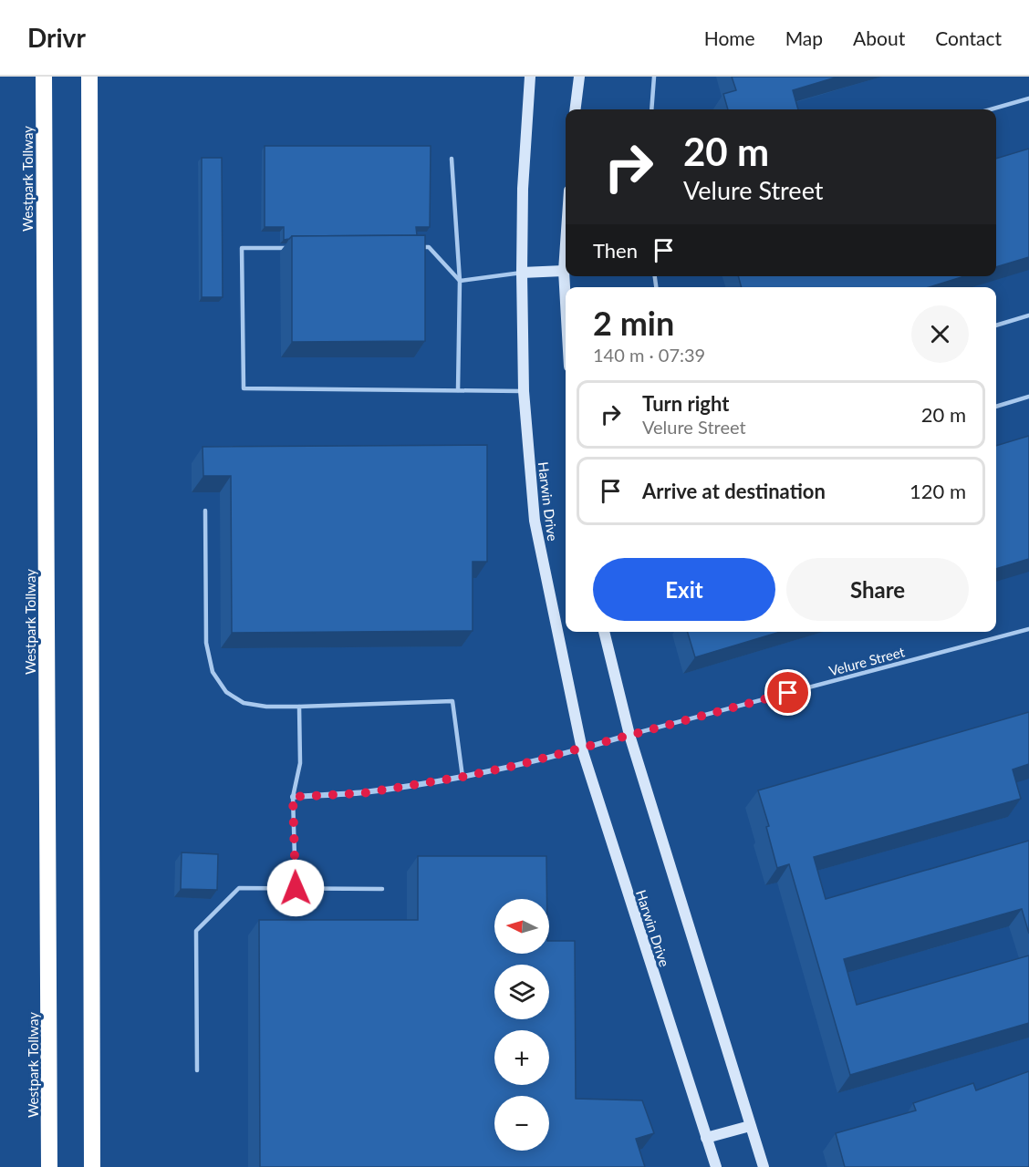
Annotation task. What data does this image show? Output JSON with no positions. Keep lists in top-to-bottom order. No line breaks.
{"streets":{"highway":["Westpark Tollway"],"main road":["Harwin Drive"],"street":["Velure Street"]},"crossings":[["Harwin Drive","Velure Street"]],"north":"left","page":{"header":"Drivr","nav":["Home","Map","About","Contact"],"turn":["20 m","Velure Street"],"then":"Then","heading":["2 min","140 m · 07:39"],"list":[{"name":"Turn right","note":"Velure Street","value":"20 m"},{"name":"Arrive at destination","value":"120 m"}],"buttons":["Exit","Share"],"map_buttons":["+","−"]}}
